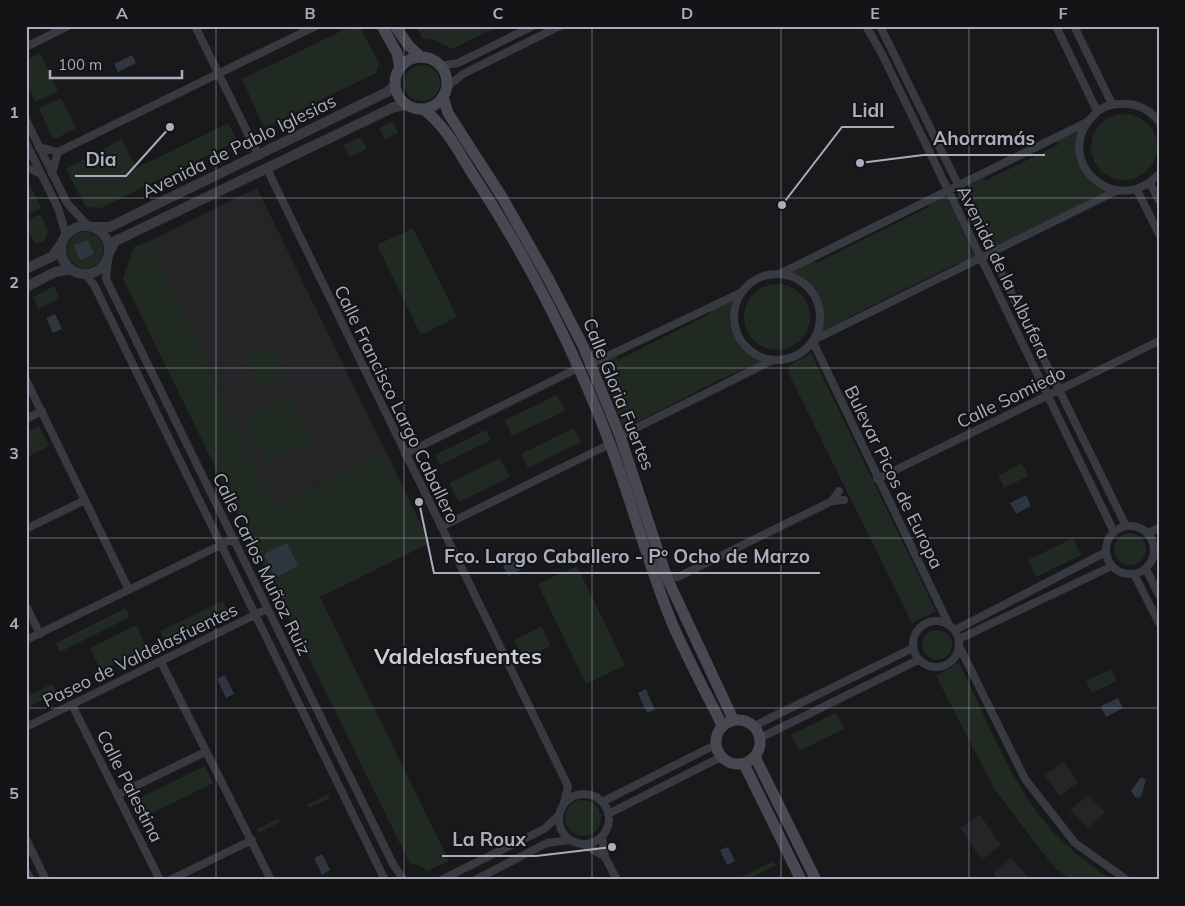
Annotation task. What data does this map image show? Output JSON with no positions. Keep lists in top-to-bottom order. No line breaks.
{"streets":{"main road":["Calle Gloria Fuertes"],"street":["Avenida de Pablo Iglesias","Avenida de la Albufera","Calle Somiedo","Calle Francisco Largo Caballero","Bulevar Picos de Europa","Calle Carlos Muñoz Ruiz","Paseo de Valdelasfuentes","Calle Palestina"]},"crossings":[["Avenida de Pablo Iglesias","Calle Gloria Fuertes"],["Avenida de Pablo Iglesias","Calle Francisco Largo Caballero"],["Avenida de Pablo Iglesias","Calle Carlos Muñoz Ruiz"],["Avenida de la Albufera","Calle Somiedo"],["Calle Somiedo","Bulevar Picos de Europa"],["Calle Carlos Muñoz Ruiz","Paseo de Valdelasfuentes"],["Paseo de Valdelasfuentes","Calle Palestina"]],"districts":["Valdelasfuentes"],"places":["Dia","Ahorramás","Lidl","Fco. Largo Caballero - Pº Ocho de Marzo","La Roux"],"scale_bar":"100 m","grid":{"columns":["A","B","C","D","E","F"],"rows":["1","2","3","4","5"]}}
